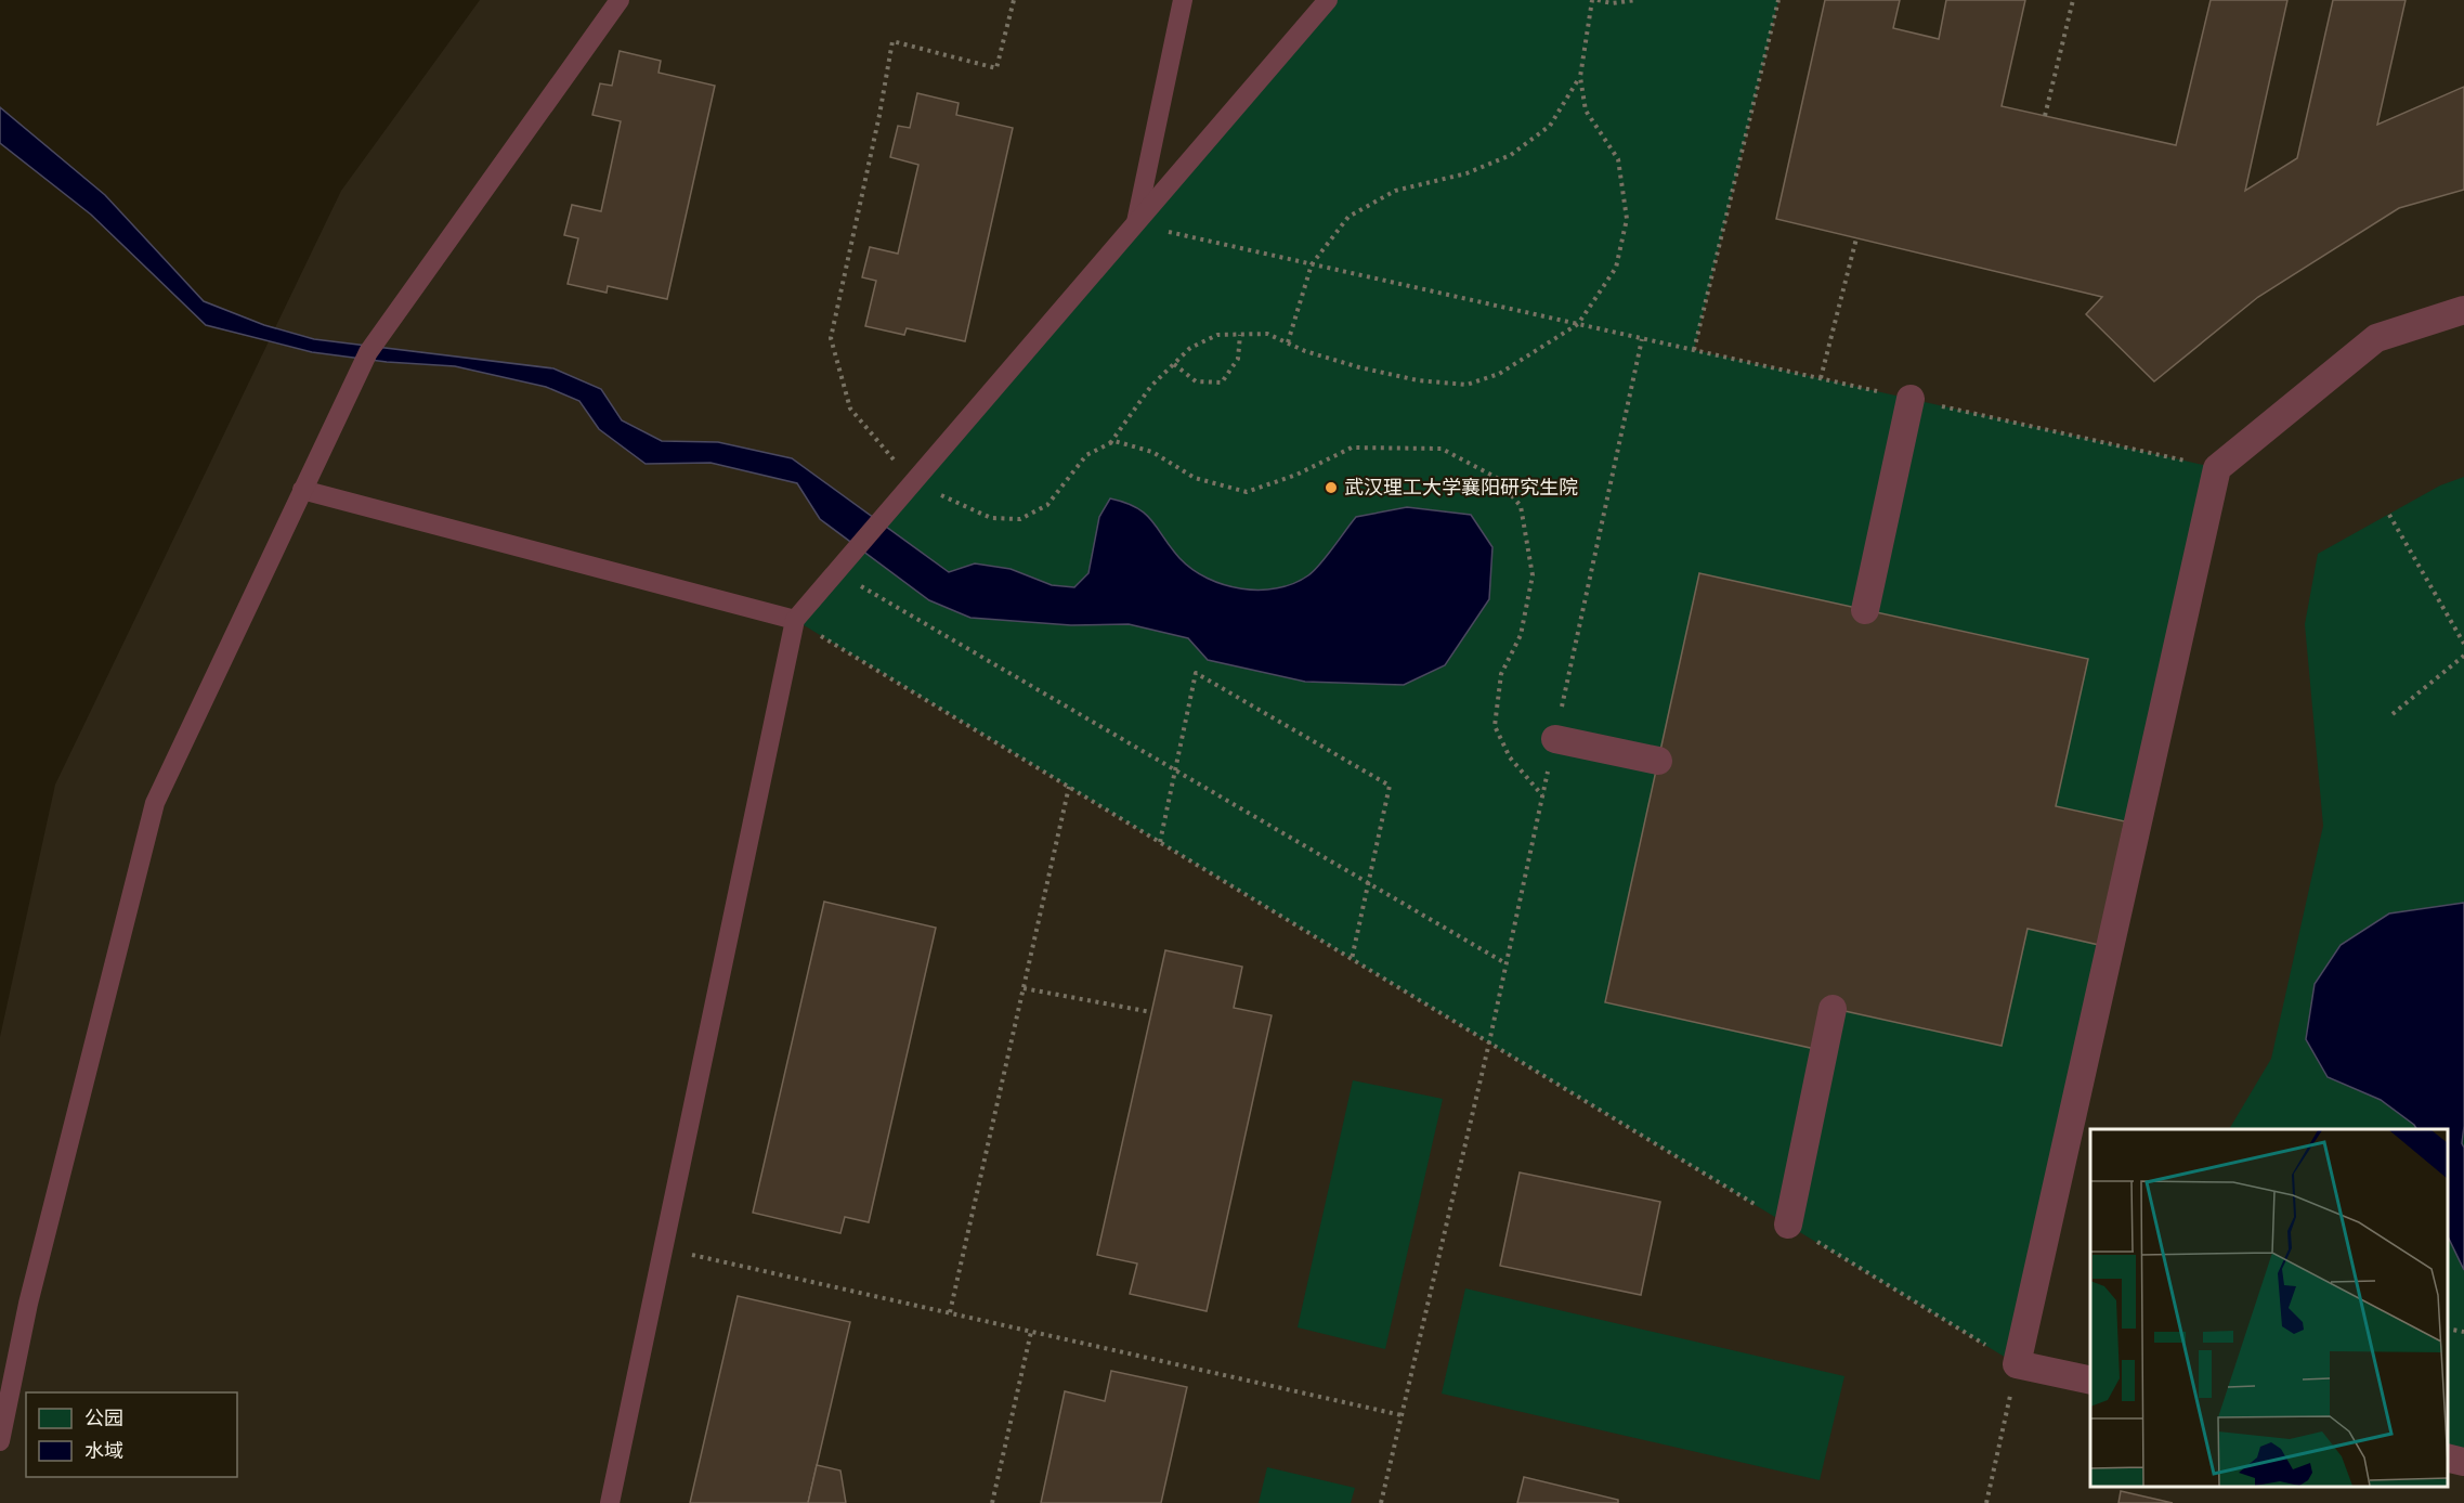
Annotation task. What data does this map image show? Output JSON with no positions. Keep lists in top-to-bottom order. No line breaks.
{"places":["武汉理工大学襄阳研究生院"],"legend":["公园","水域"]}
